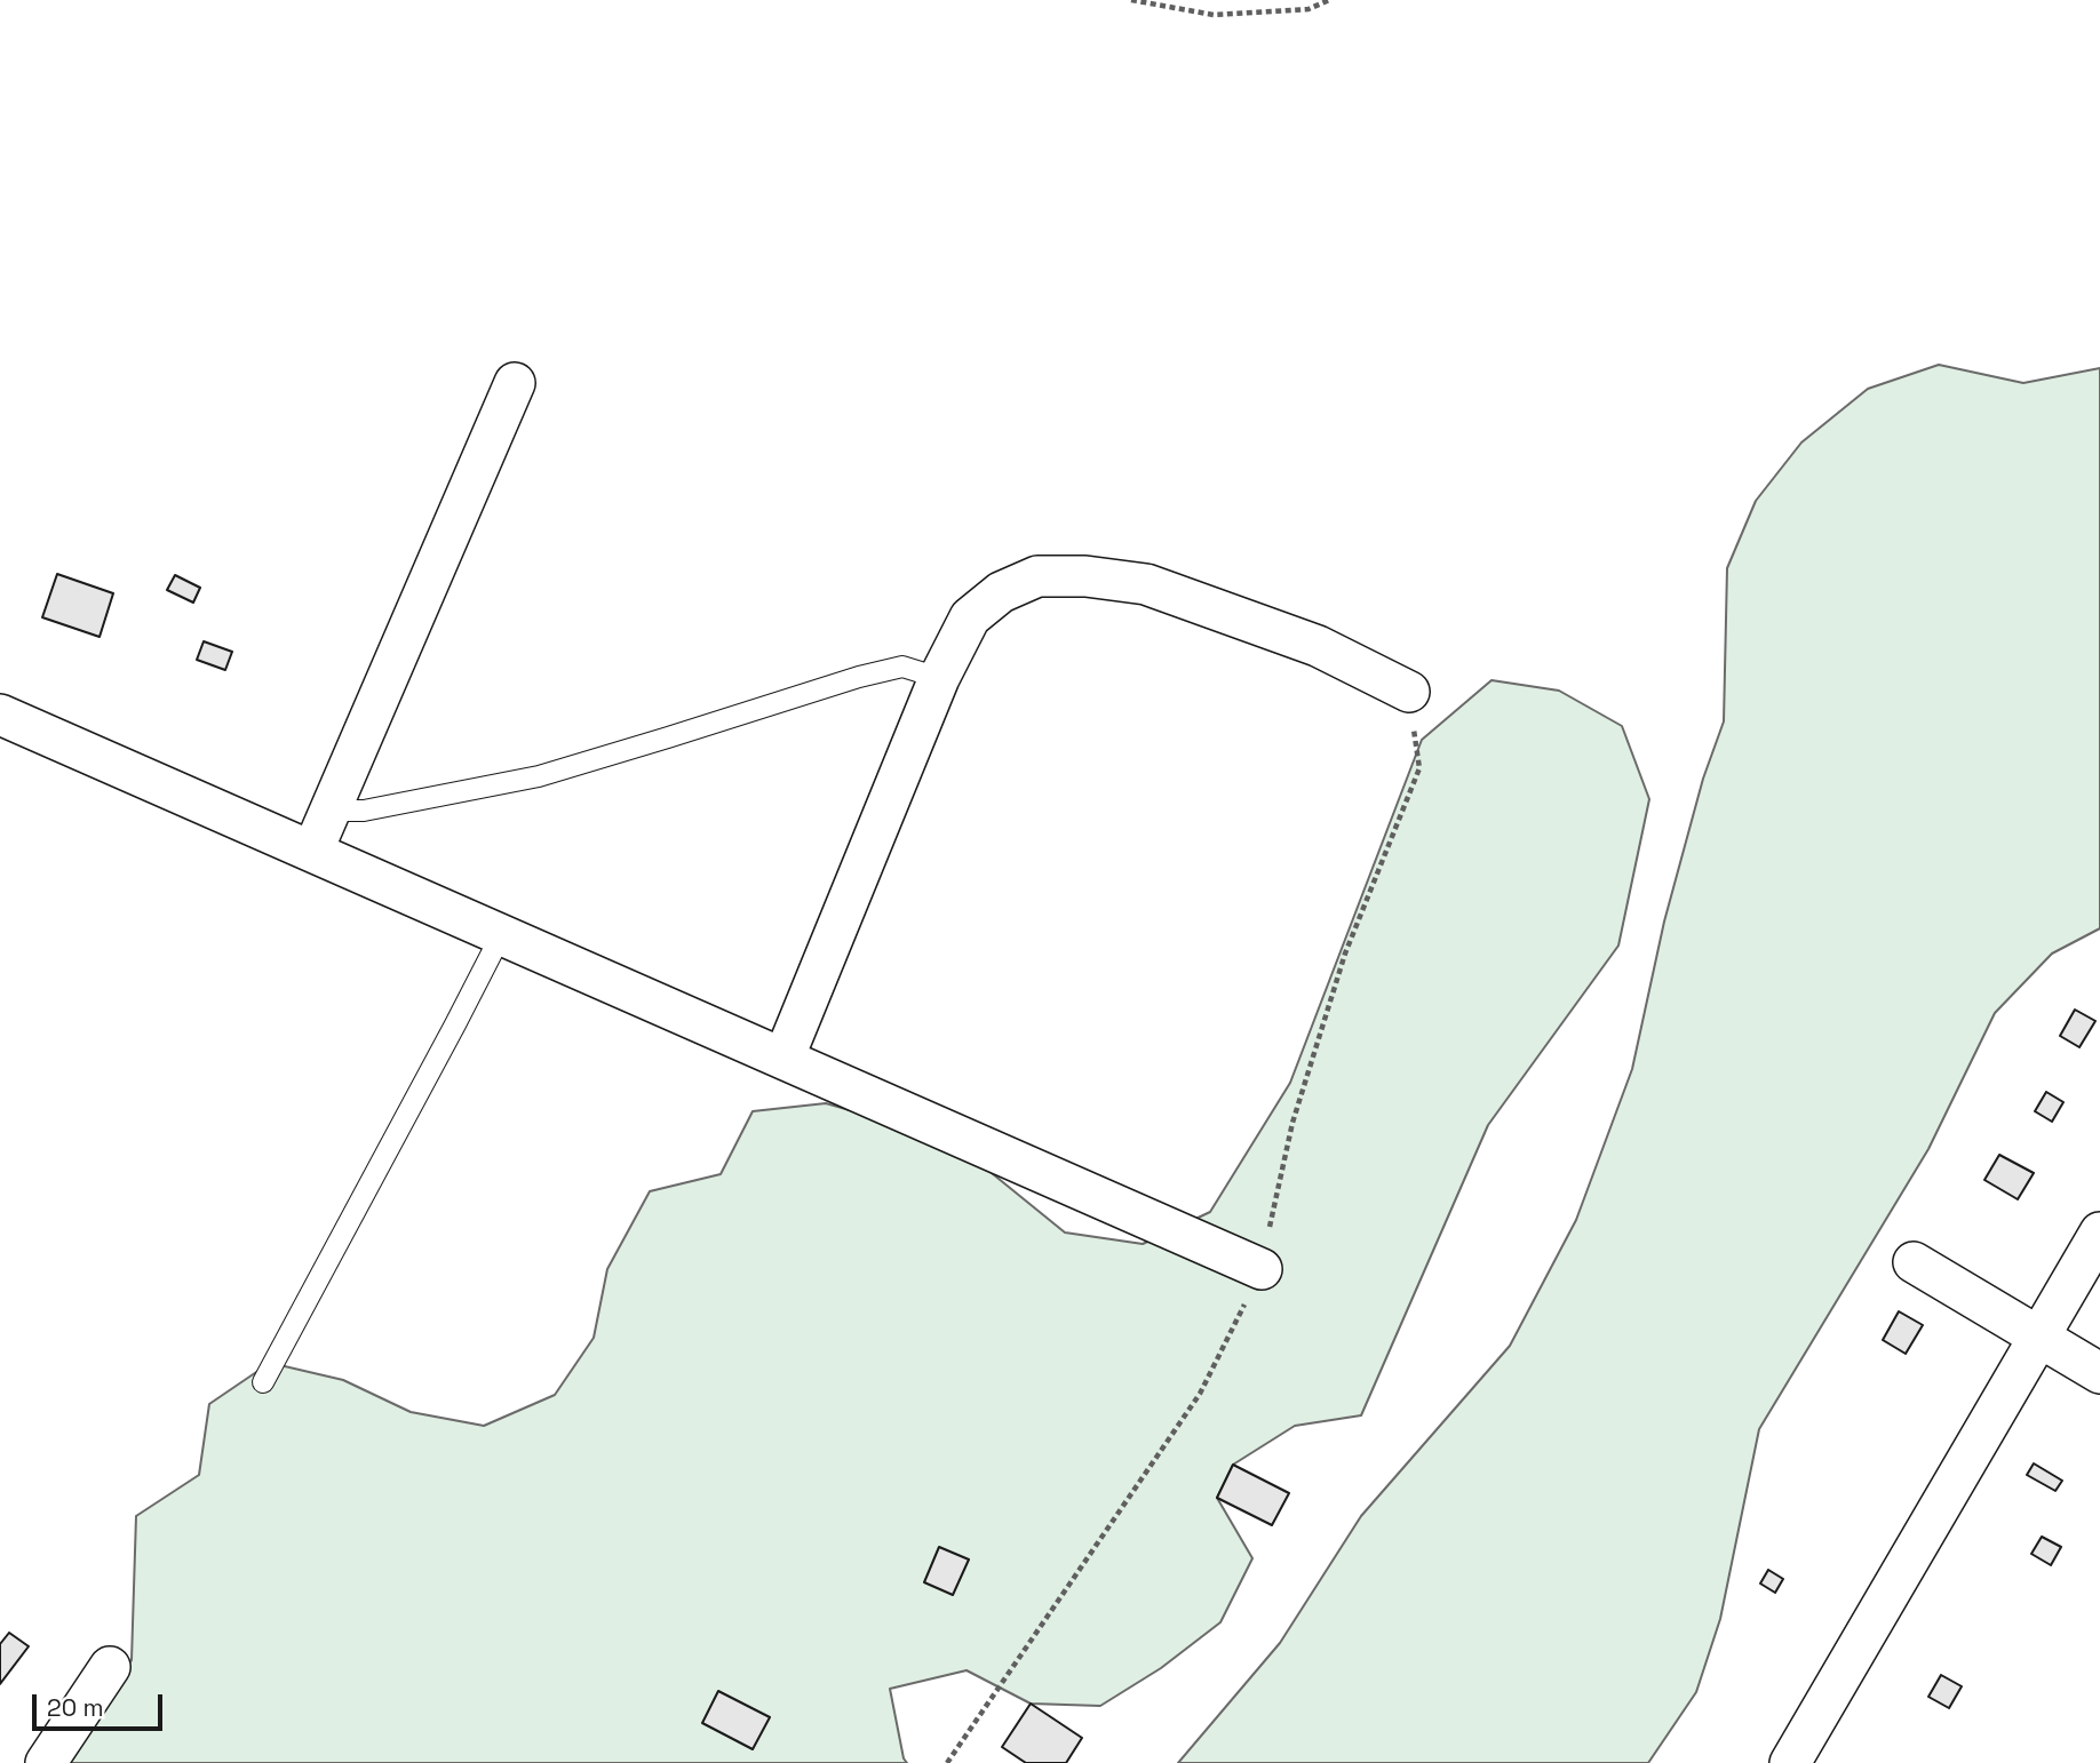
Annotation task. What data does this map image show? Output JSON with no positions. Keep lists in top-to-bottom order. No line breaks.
{"scale_bar":"20 m"}
